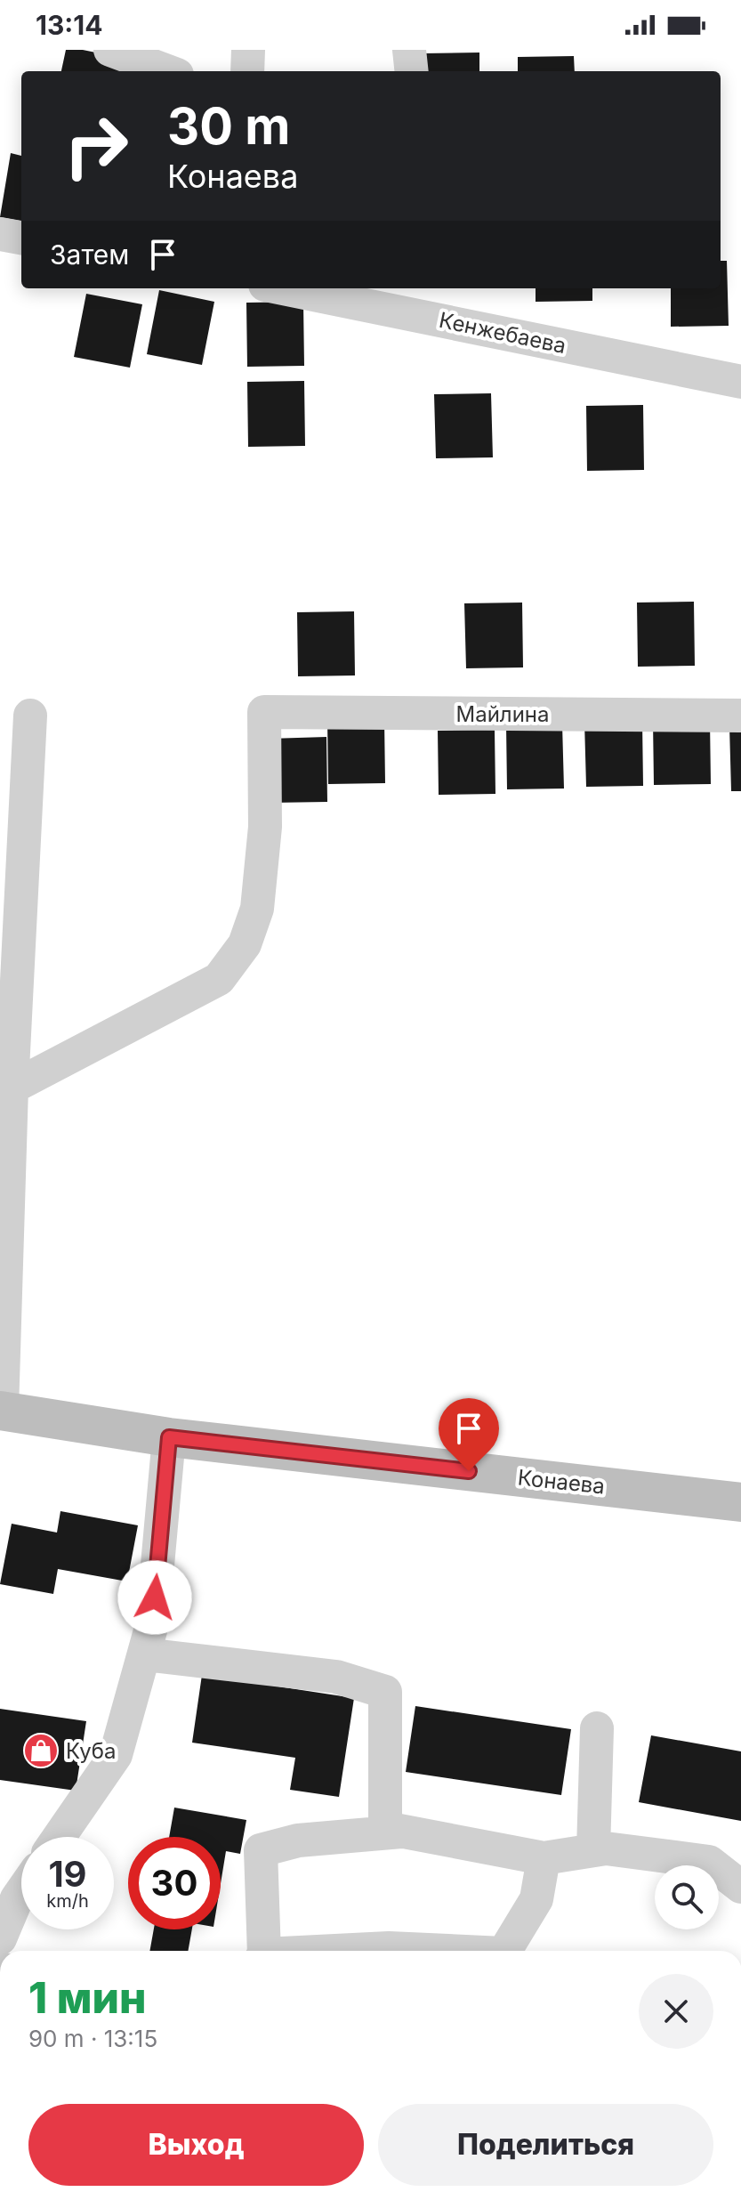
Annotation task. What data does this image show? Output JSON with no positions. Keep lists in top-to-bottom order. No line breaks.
{"streets":{"main road":["Конаева"],"street":["Кенжебаева","Майлина"]},"places":{"shop":["Куба"]},"page":{"status":"13:14","turn":["30 m","Конаева"],"then":"Затем","speed":"19 km/h","limit":"30","heading":["1 мин","90 m · 13:15"],"buttons":["Выход","Поделиться"]}}
